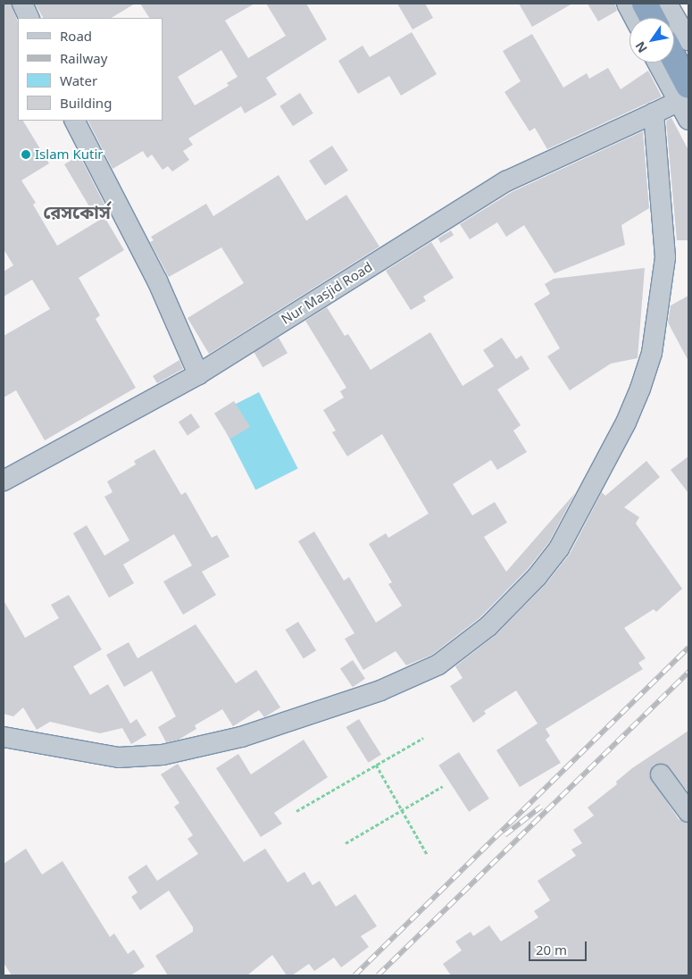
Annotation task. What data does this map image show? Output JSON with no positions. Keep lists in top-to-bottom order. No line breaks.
{"streets":{"street":["Nur Masjid Road"]},"districts":["রেসকোর্স"],"places":["Islam Kutir"],"legend":["Road","Railway","Water","Building"],"scale_bar":"20 m","north":"bottom left"}
